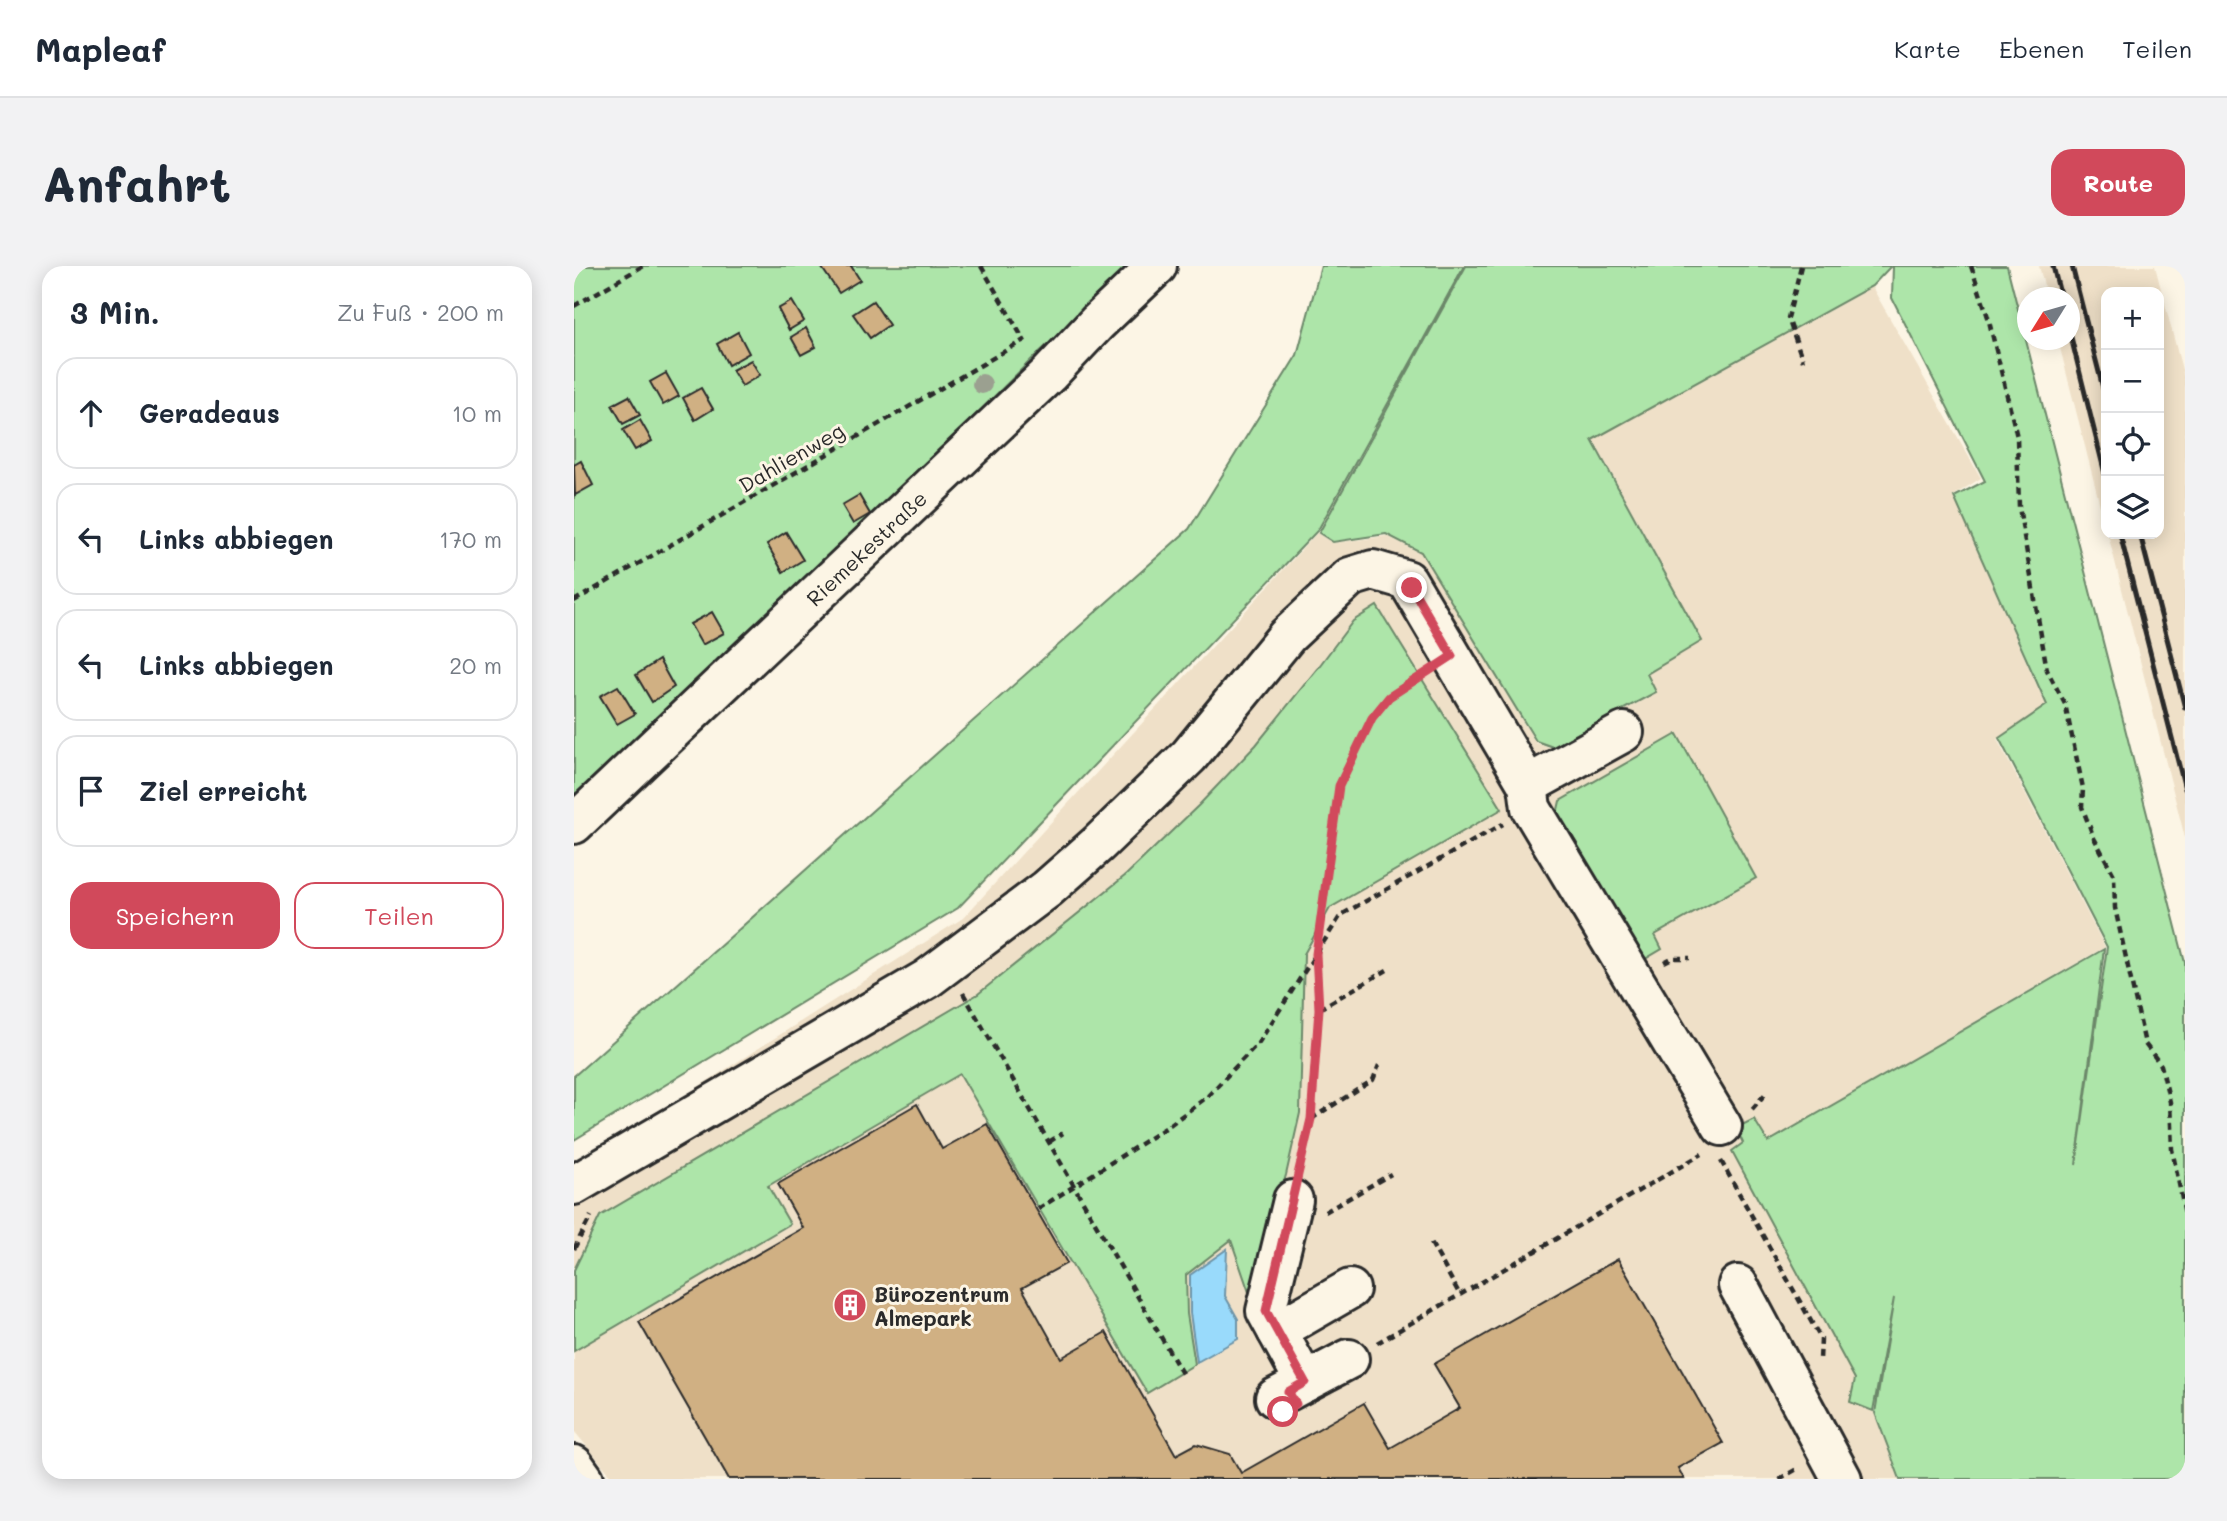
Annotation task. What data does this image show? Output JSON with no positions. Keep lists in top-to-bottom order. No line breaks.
{"streets":{"street":["Riemekestraße"],"path":["Dahlienweg"]},"places":{"building":["Bürozentrum Almepark"]},"north":"bottom left","page":{"header":"Mapleaf","nav":["Karte","Ebenen","Teilen"],"buttons":["Route",["Speichern","Teilen"]],"title":"Anfahrt","heading":["3 Min.","Zu Fuß · 200 m"],"map_buttons":["+","−"],"list":[["Geradeaus","10 m"],["Links abbiegen","170 m"],["Links abbiegen","20 m"],"Ziel erreicht"]}}
